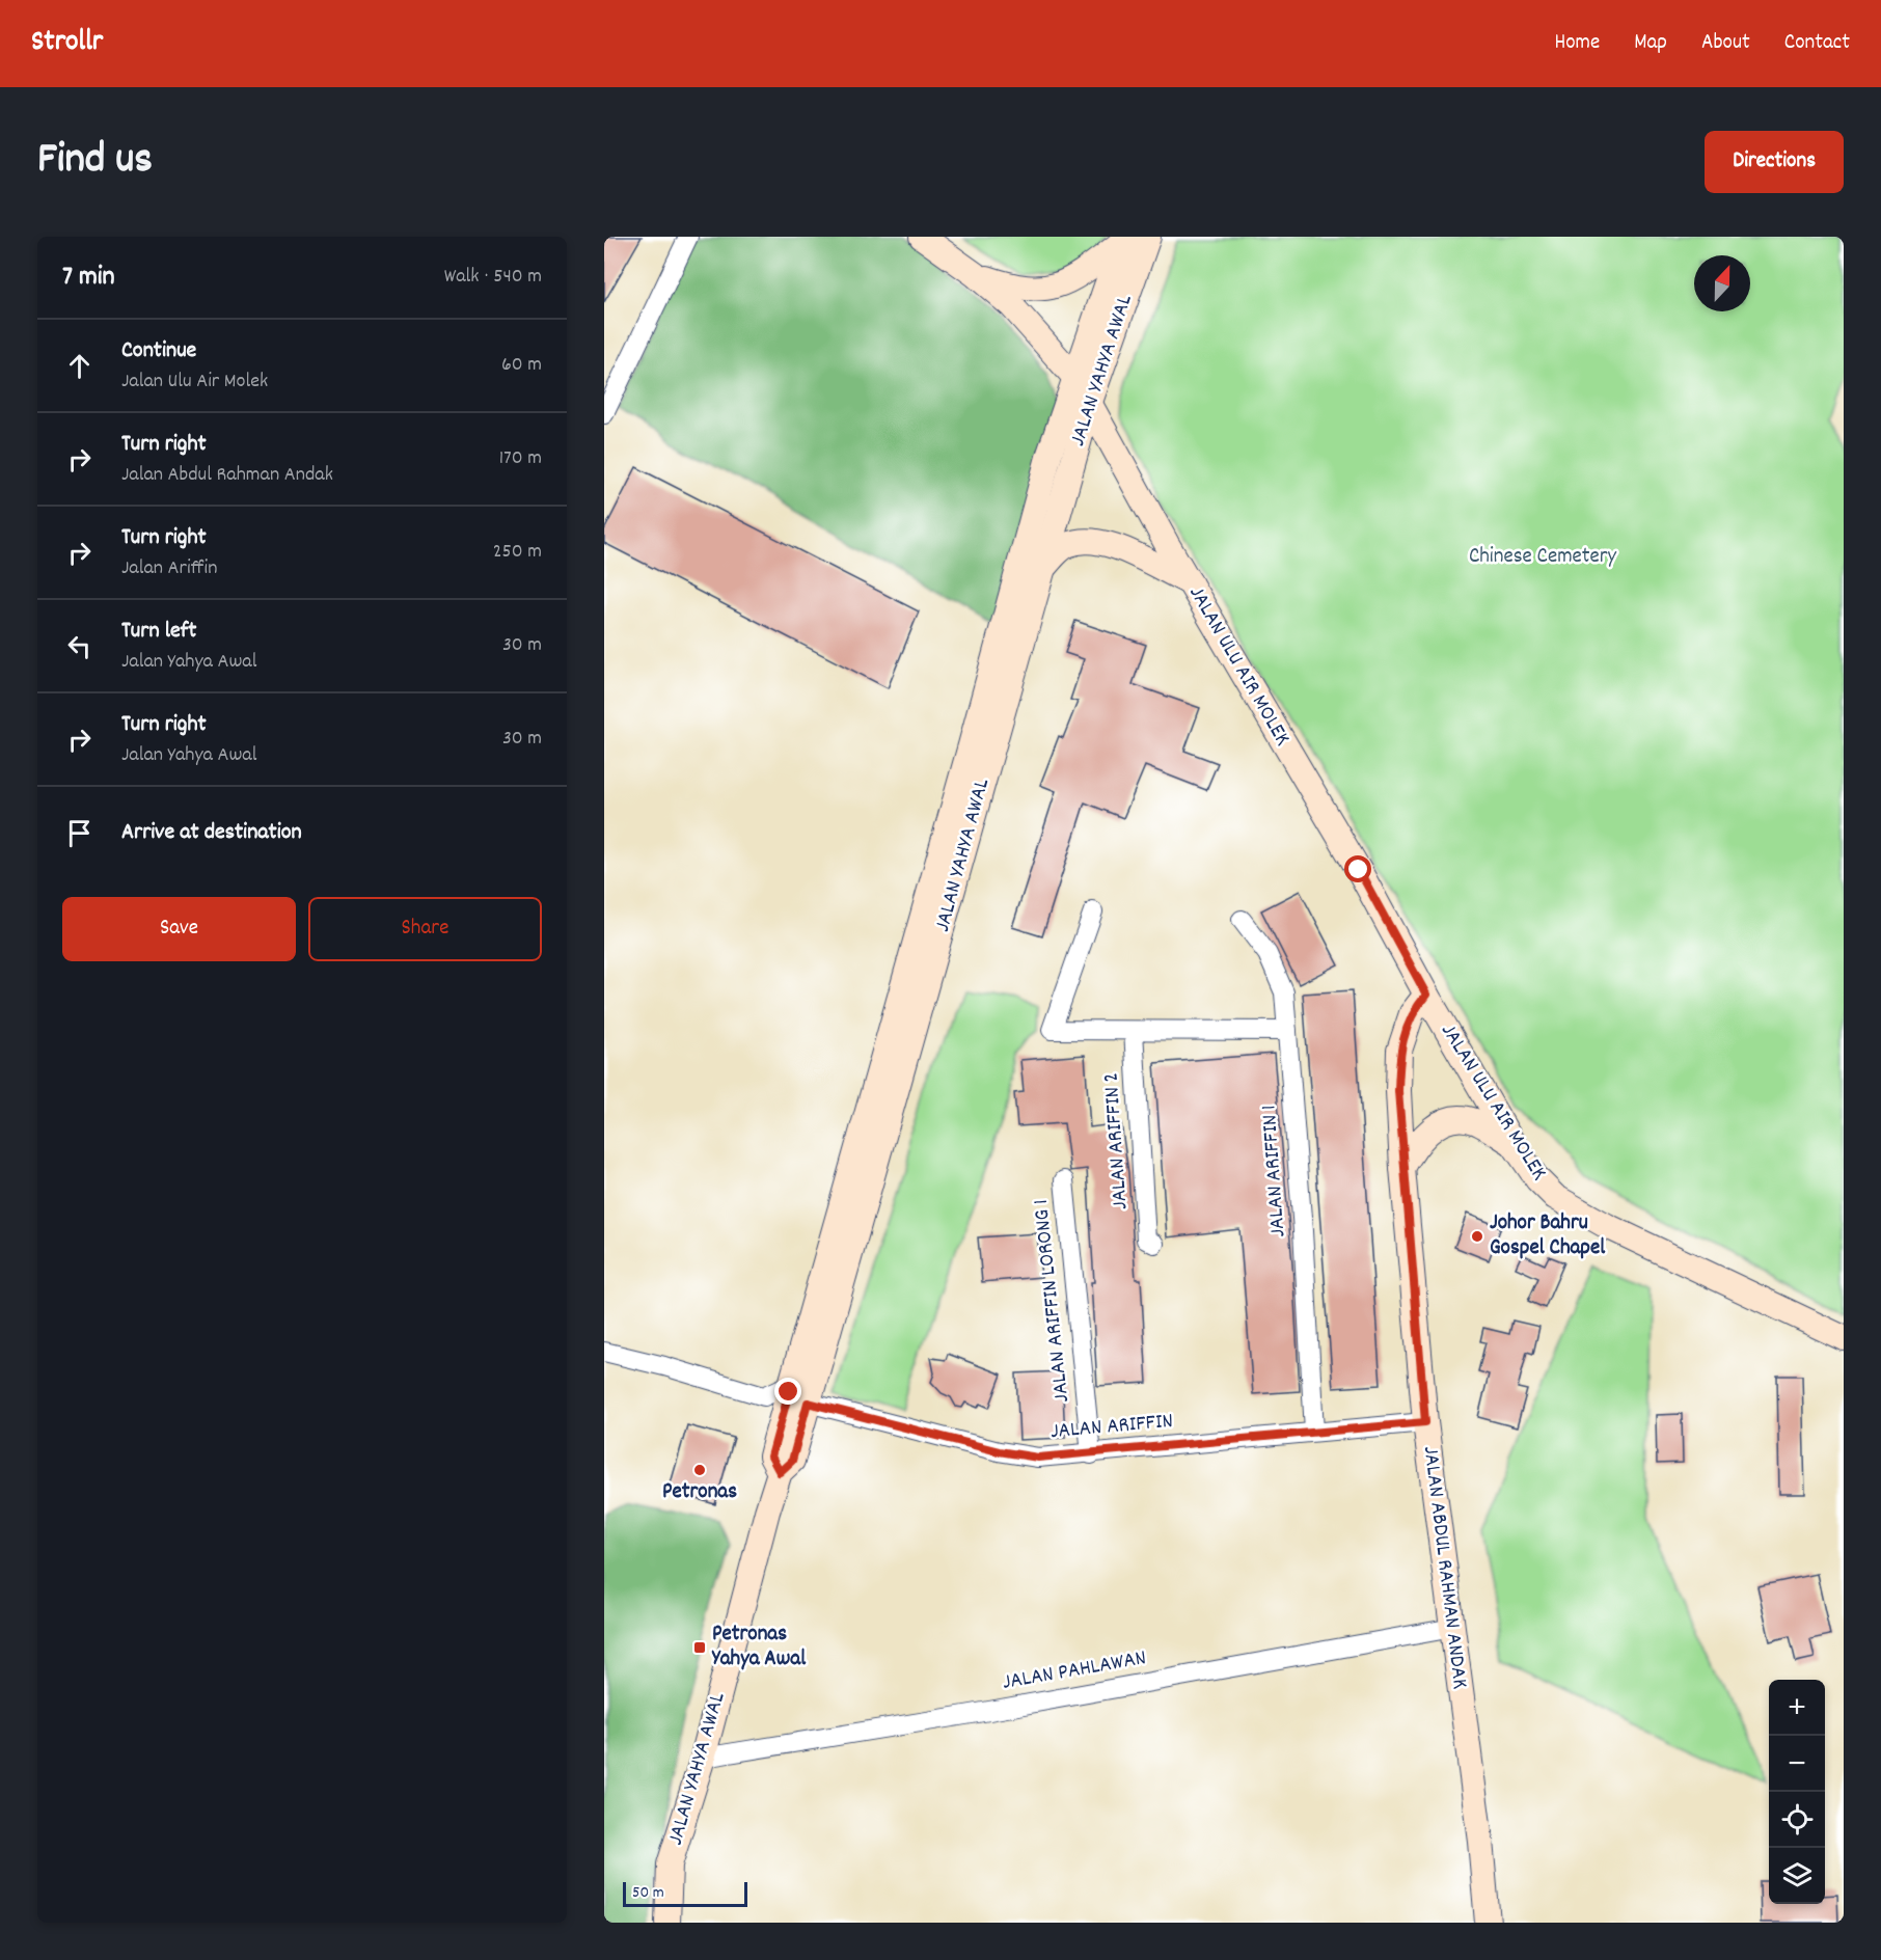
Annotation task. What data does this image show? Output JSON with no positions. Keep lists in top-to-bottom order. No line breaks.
{"streets":{"main road":["JALAN YAHYA AWAL","JALAN ULU AIR MOLEK","JALAN ABDUL RAHMAN ANDAK"],"street":["JALAN ARIFFIN 2","JALAN ARIFFIN 1","JALAN ARIFFIN LORONG 1","JALAN ARIFFIN","JALAN PAHLAWAN"]},"crossings":[["JALAN YAHYA AWAL","JALAN ULU AIR MOLEK"],["JALAN YAHYA AWAL","JALAN ARIFFIN"],["JALAN YAHYA AWAL","JALAN PAHLAWAN"],["JALAN ULU AIR MOLEK","JALAN ABDUL RAHMAN ANDAK"],["JALAN ARIFFIN 1","JALAN ARIFFIN"],["JALAN ARIFFIN LORONG 1","JALAN ARIFFIN"],["JALAN ARIFFIN","JALAN ABDUL RAHMAN ANDAK"],["JALAN ABDUL RAHMAN ANDAK","JALAN PAHLAWAN"]],"parks":["Chinese Cemetery"],"places":{"other":["Johor Bahru Gospel Chapel","Petronas"],"transit":["Petronas Yahya Awal"]},"scale_bar":"50 m","north":"top","page":{"header":"Strollr","nav":["Home","Map","About","Contact"],"title":"Find us","buttons":["Directions",["Save","Share"]],"heading":["7 min","Walk · 540 m"],"list":[["Continue","Jalan Ulu Air Molek","60 m"],["Turn right","Jalan Abdul Rahman Andak","170 m"],["Turn right","Jalan Ariffin","250 m"],["Turn left","Jalan Yahya Awal","30 m"],["Turn right","Jalan Yahya Awal","30 m"],"Arrive at destination"],"map_buttons":["+","−"],"scale":"50 m"}}
